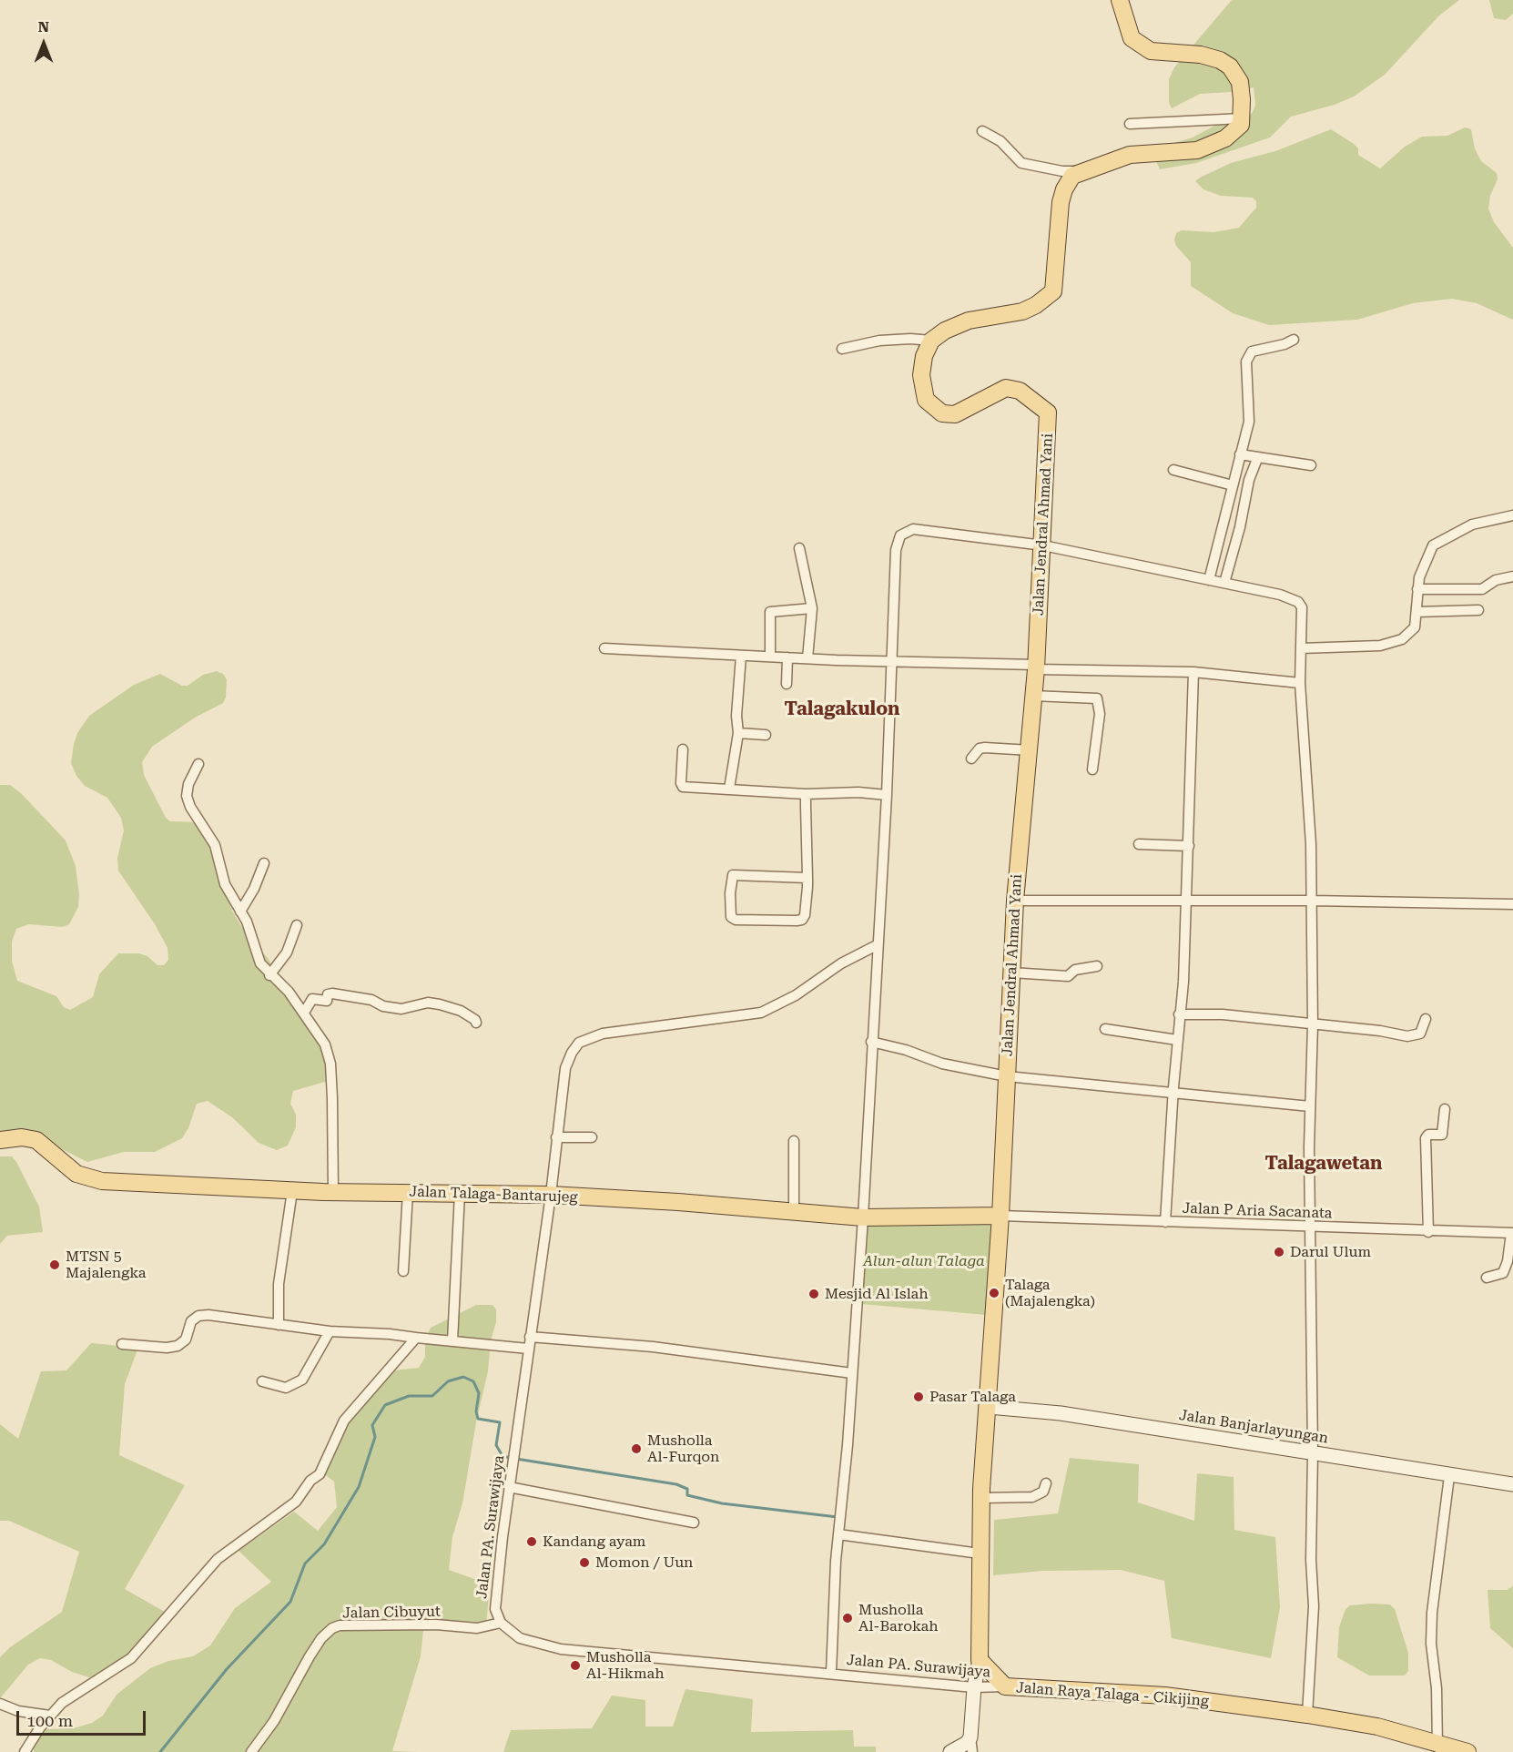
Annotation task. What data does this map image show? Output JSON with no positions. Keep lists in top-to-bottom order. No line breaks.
{"streets":{"main road":["Jalan Jendral Ahmad Yani","Jalan Talaga-Bantarujeg","Jalan Raya Talaga - Cikijing"],"street":["Jalan P Aria Sacanata","Jalan Banjarlayungan","Jalan PA. Surawijaya","Jalan Cibuyut"]},"crossings":[["Jalan Jendral Ahmad Yani","Jalan Talaga-Bantarujeg"],["Jalan Jendral Ahmad Yani","Jalan P Aria Sacanata"],["Jalan Jendral Ahmad Yani","Jalan PA. Surawijaya"],["Jalan Talaga-Bantarujeg","Jalan P Aria Sacanata"],["Jalan Talaga-Bantarujeg","Jalan PA. Surawijaya"],["Jalan PA. Surawijaya","Jalan Cibuyut"],["Jalan PA. Surawijaya","Jalan Raya Talaga - Cikijing"]],"districts":["Talagakulon","Talagawetan"],"parks":["Alun-alun Talaga"],"places":["Darul Ulum","MTSN 5 Majalengka","Talaga (Majalengka)","Mesjid Al Islah","Pasar Talaga","Musholla Al-Furqon","Kandang ayam","Momon / Uun","Musholla Al-Barokah","Musholla Al-Hikmah"],"scale_bar":"100 m","north":"top"}
